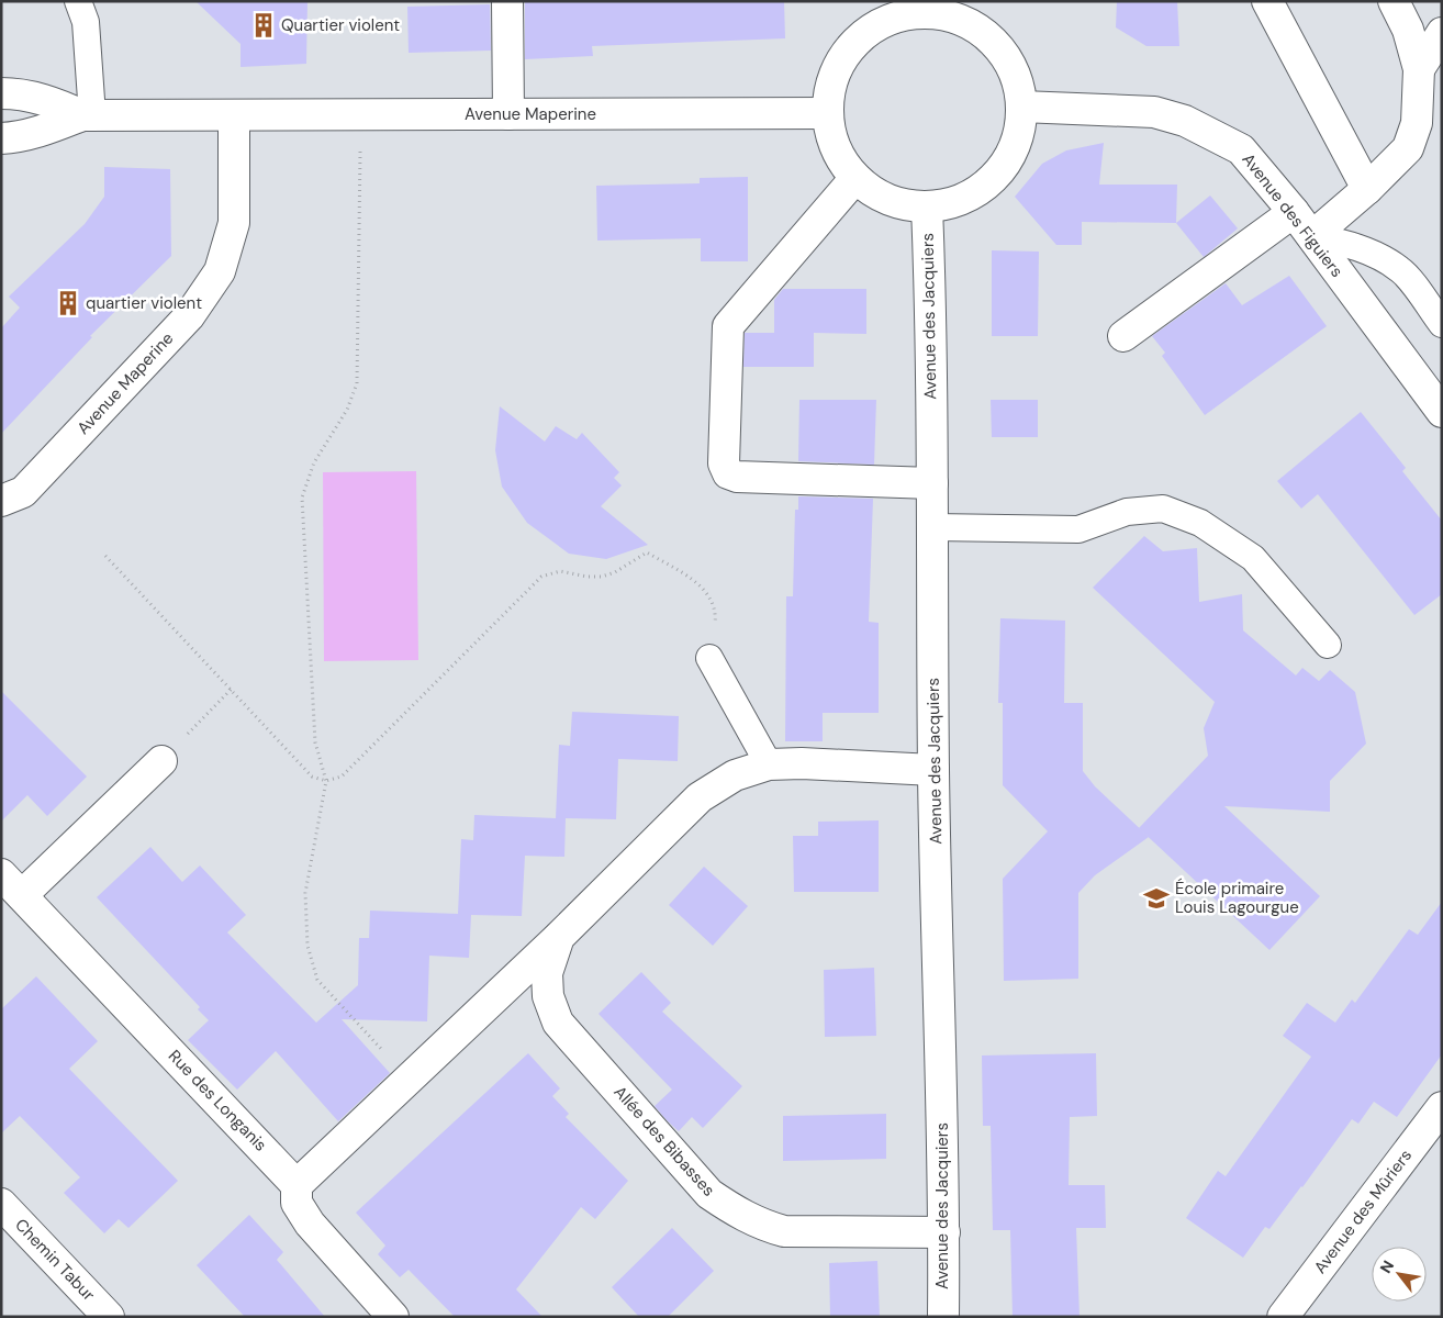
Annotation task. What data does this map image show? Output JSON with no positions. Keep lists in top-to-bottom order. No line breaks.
{"streets":{"street":["Avenue Maperine","Avenue des Figuiers","Avenue des Jacquiers","Rue des Longanis","Allée des Bibasses","Avenue des Mûriers","Chemin Tabur"]},"crossings":[["Avenue Maperine","Avenue des Figuiers"],["Avenue Maperine","Avenue des Jacquiers"],["Avenue des Figuiers","Avenue des Jacquiers"],["Avenue des Jacquiers","Allée des Bibasses"],["Rue des Longanis","Allée des Bibasses"]],"places":{"building":["Quartier violent","quartier violent"],"school or university":["École primaire Louis Lagourgue"]},"north":"top left"}
